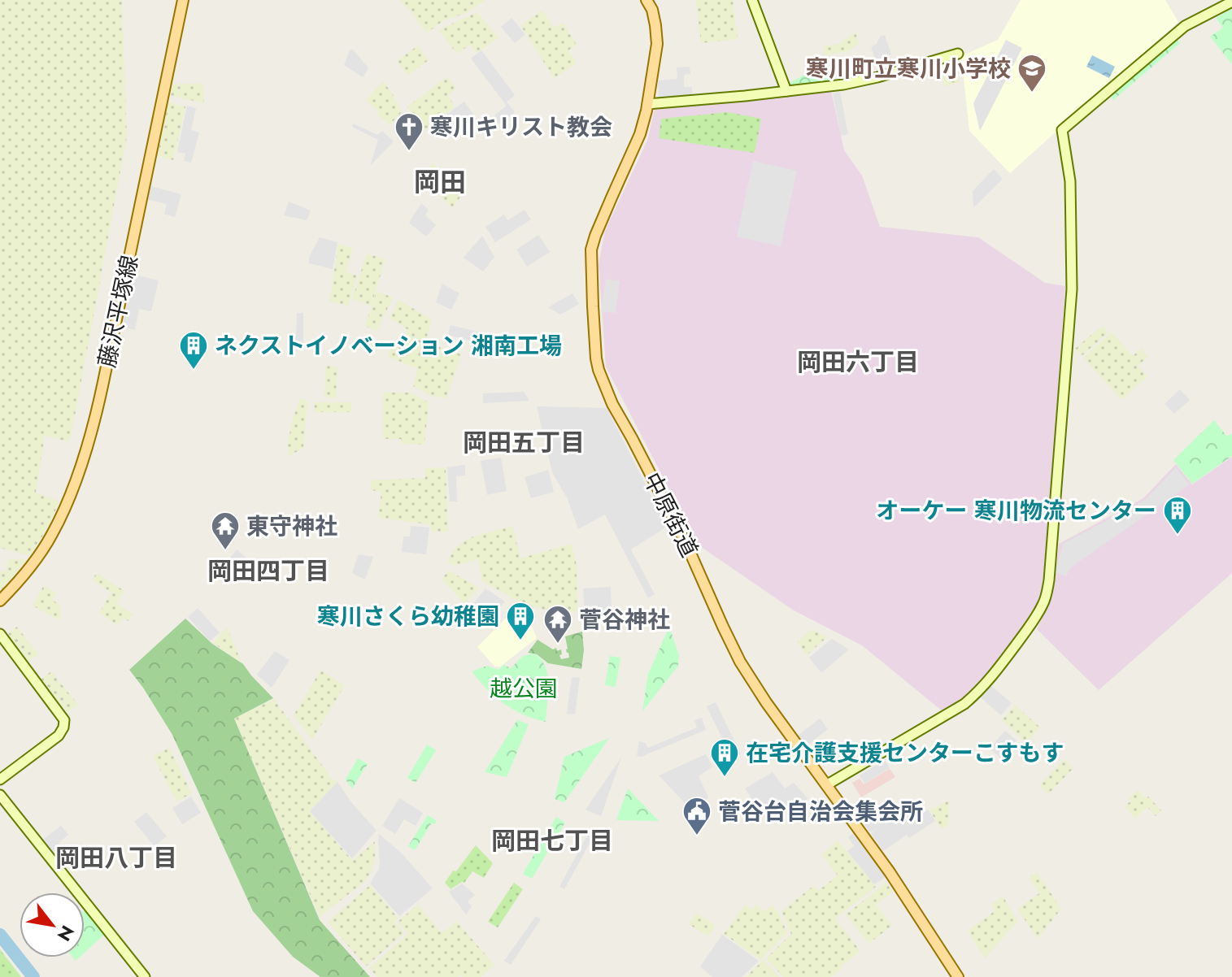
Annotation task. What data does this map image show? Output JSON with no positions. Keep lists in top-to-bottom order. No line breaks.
{"streets":{"main road":["藤沢平塚線","中原街道"]},"districts":["岡田","岡田六丁目","岡田五丁目","岡田四丁目","岡田七丁目","岡田八丁目"],"parks":["越公園"],"places":{"school or university":["寒川町立寒川小学校"],"church":["寒川キリスト教会"],"building":["ネクストイノベーション 湘南工場","オーケー 寒川物流センター","寒川さくら幼稚園","在宅介護支援センターこすもす"],"temple":["東守神社","菅谷神社"],"public building":["菅谷台自治会集会所"]},"north":"bottom right"}
